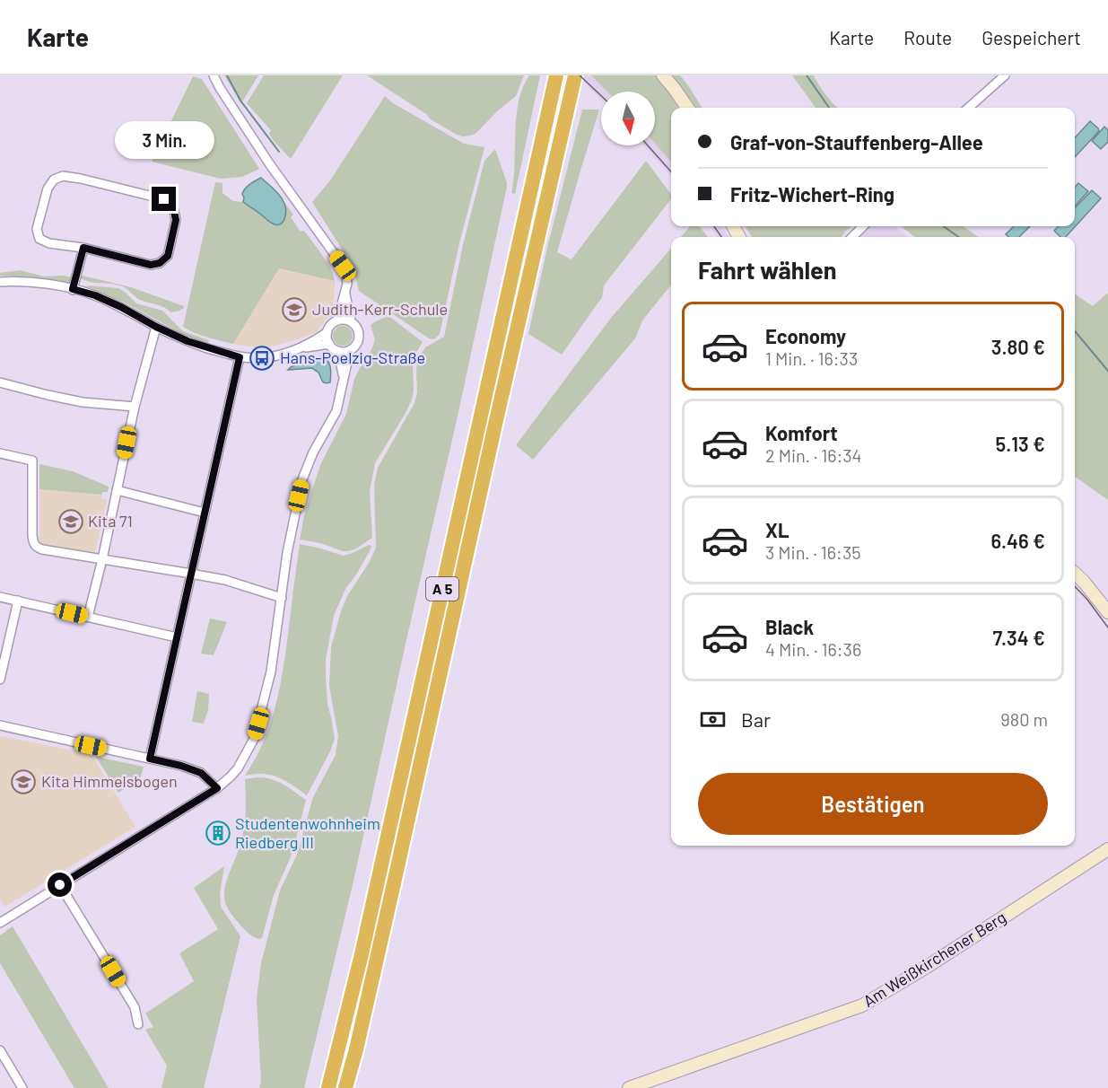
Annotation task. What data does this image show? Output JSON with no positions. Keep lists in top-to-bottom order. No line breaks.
{"streets":{"highway":["A 5"],"main road":["Am Weißkirchener Berg"]},"places":{"school or university":["Judith-Kerr-Schule","Kita 71","Kita Himmelsbogen"],"bus stop":["Hans-Poelzig-Straße"],"building":["Studentenwohnheim Riedberg III"]},"north":"bottom","page":{"header":"Karte","nav":["Karte","Route","Gespeichert"],"banner":["Graf-von-Stauffenberg-Allee","Fritz-Wichert-Ring"],"bubble":"3 Min.","heading":"Fahrt wählen","list":[{"name":"Economy","note":"1 Min. · 16:33","value":"3.80 €"},{"name":"Komfort","note":"2 Min. · 16:34","value":"5.13 €"},{"name":"XL","note":"3 Min. · 16:35","value":"6.46 €"},{"name":"Black","note":"4 Min. · 16:36","value":"7.34 €"}],"pay":["Bar","980 m"],"buttons":"Bestätigen"}}
